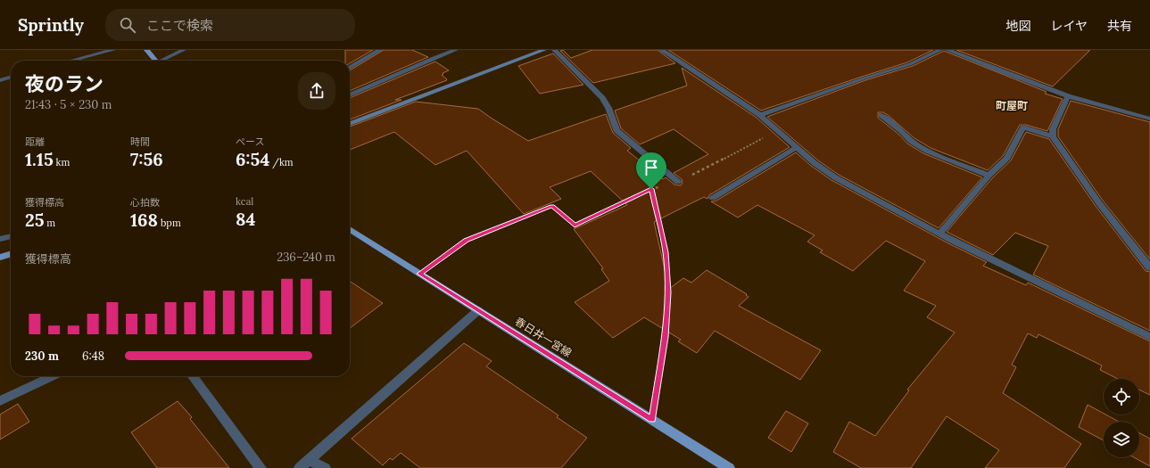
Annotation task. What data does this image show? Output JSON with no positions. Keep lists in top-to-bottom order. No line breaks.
{"streets":{"main road":["春日井一宮線"]},"districts":["町屋町"],"page":{"header":"Sprintly","search":"ここで検索","nav":["地図","レイヤ","共有"],"heading":["夜のラン","21:43 · 5 × 230 m"],"stats":[["距離","1.15 km"],["時間","7:56"],["ペース","6:54 /km"],["獲得標高","25 m"],["心拍数","168 bpm"],["kcal","84"]],"chart":["獲得標高","236–240 m"],"list":[{"name":"230 m","note":"6:48"}]}}
